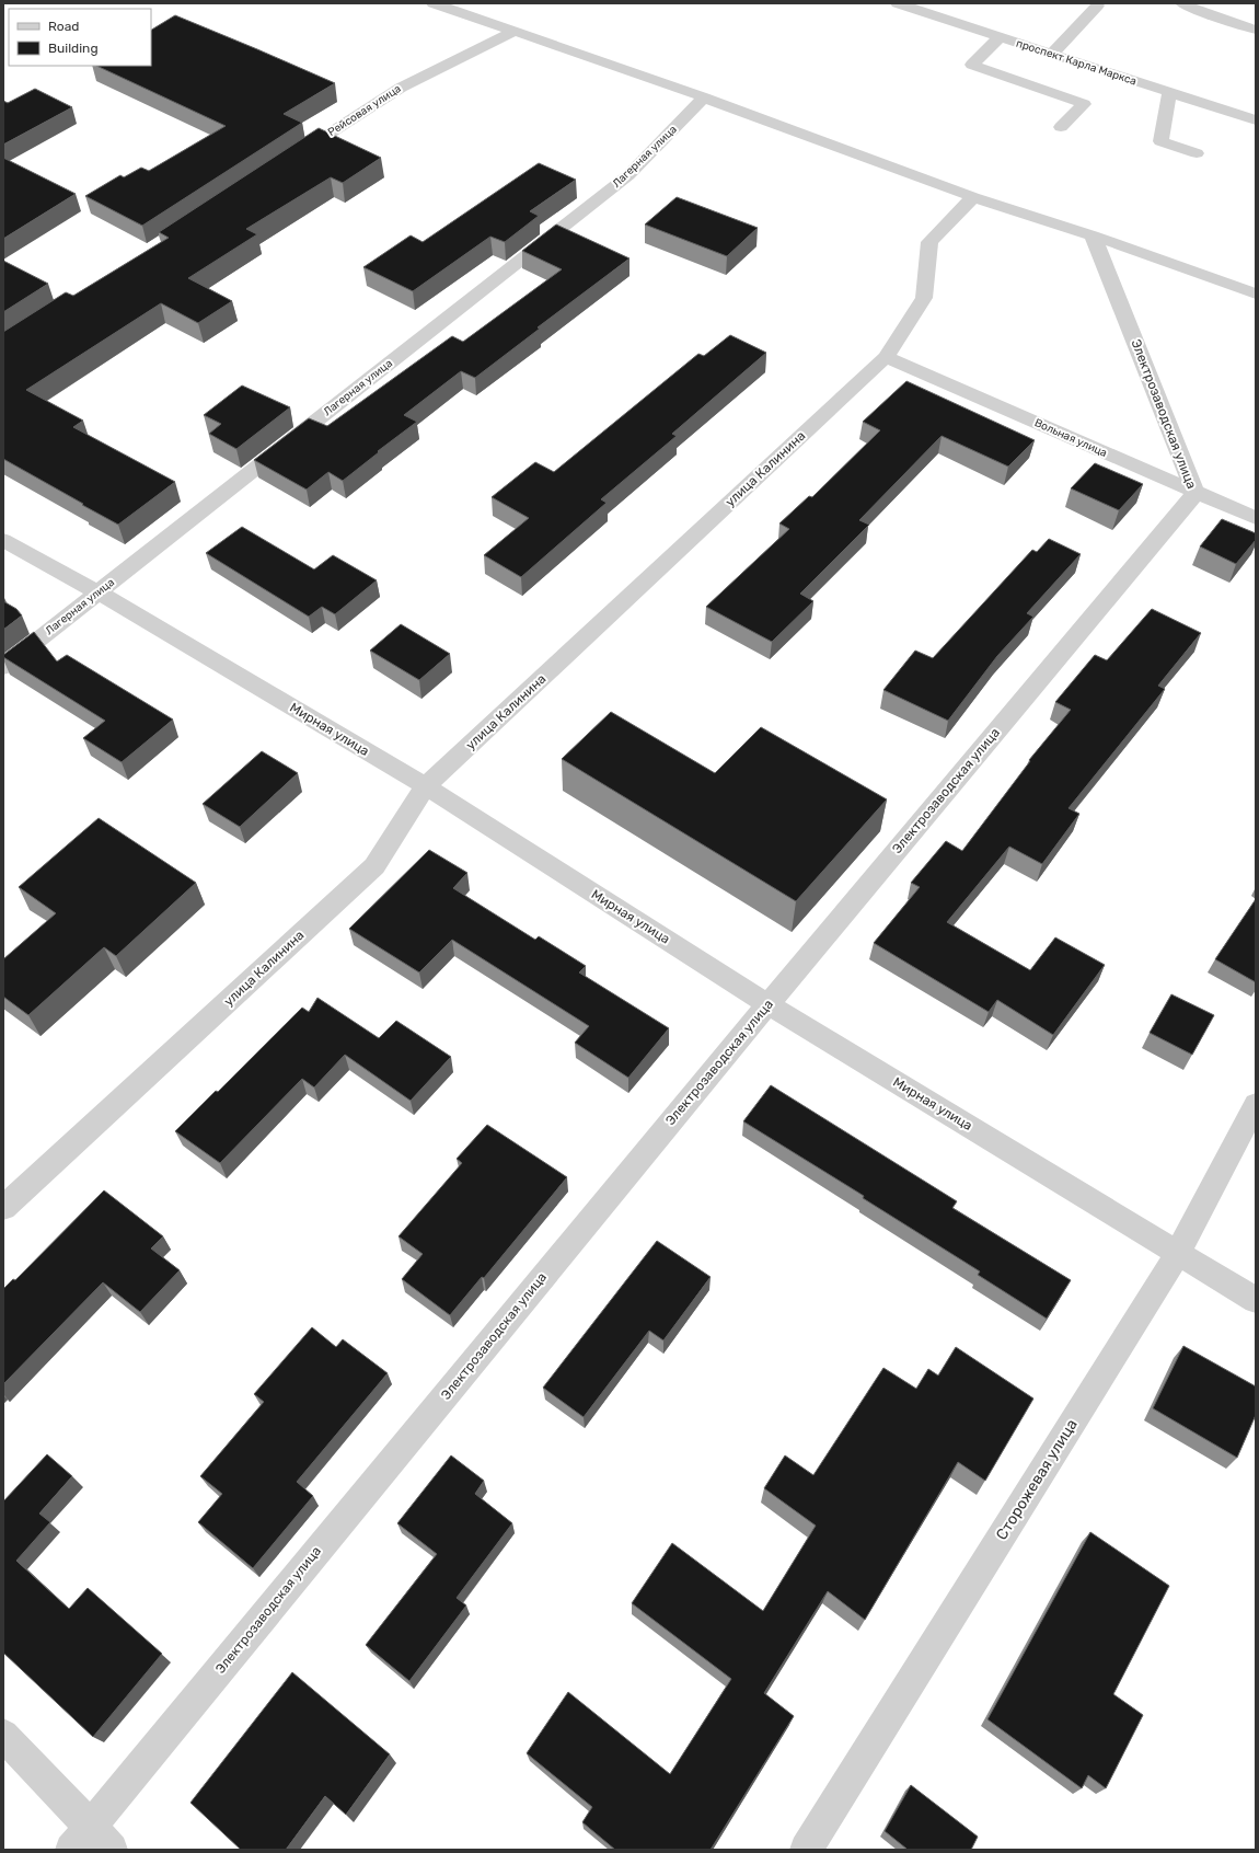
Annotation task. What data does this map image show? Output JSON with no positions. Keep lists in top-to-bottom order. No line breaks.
{"streets":{"street":["проспект Карла Маркса","Рейсовая улица","Лагерная улица","Электрозаводская улица","Вольная улица","улица Калинина","Мирная улица","Сторожевая улица"]},"crossings":[["Лагерная улица","Мирная улица"],["Электрозаводская улица","Вольная улица"],["Электрозаводская улица","Мирная улица"],["Вольная улица","улица Калинина"],["улица Калинина","Мирная улица"],["Мирная улица","Сторожевая улица"]],"legend":["Road","Building"]}
